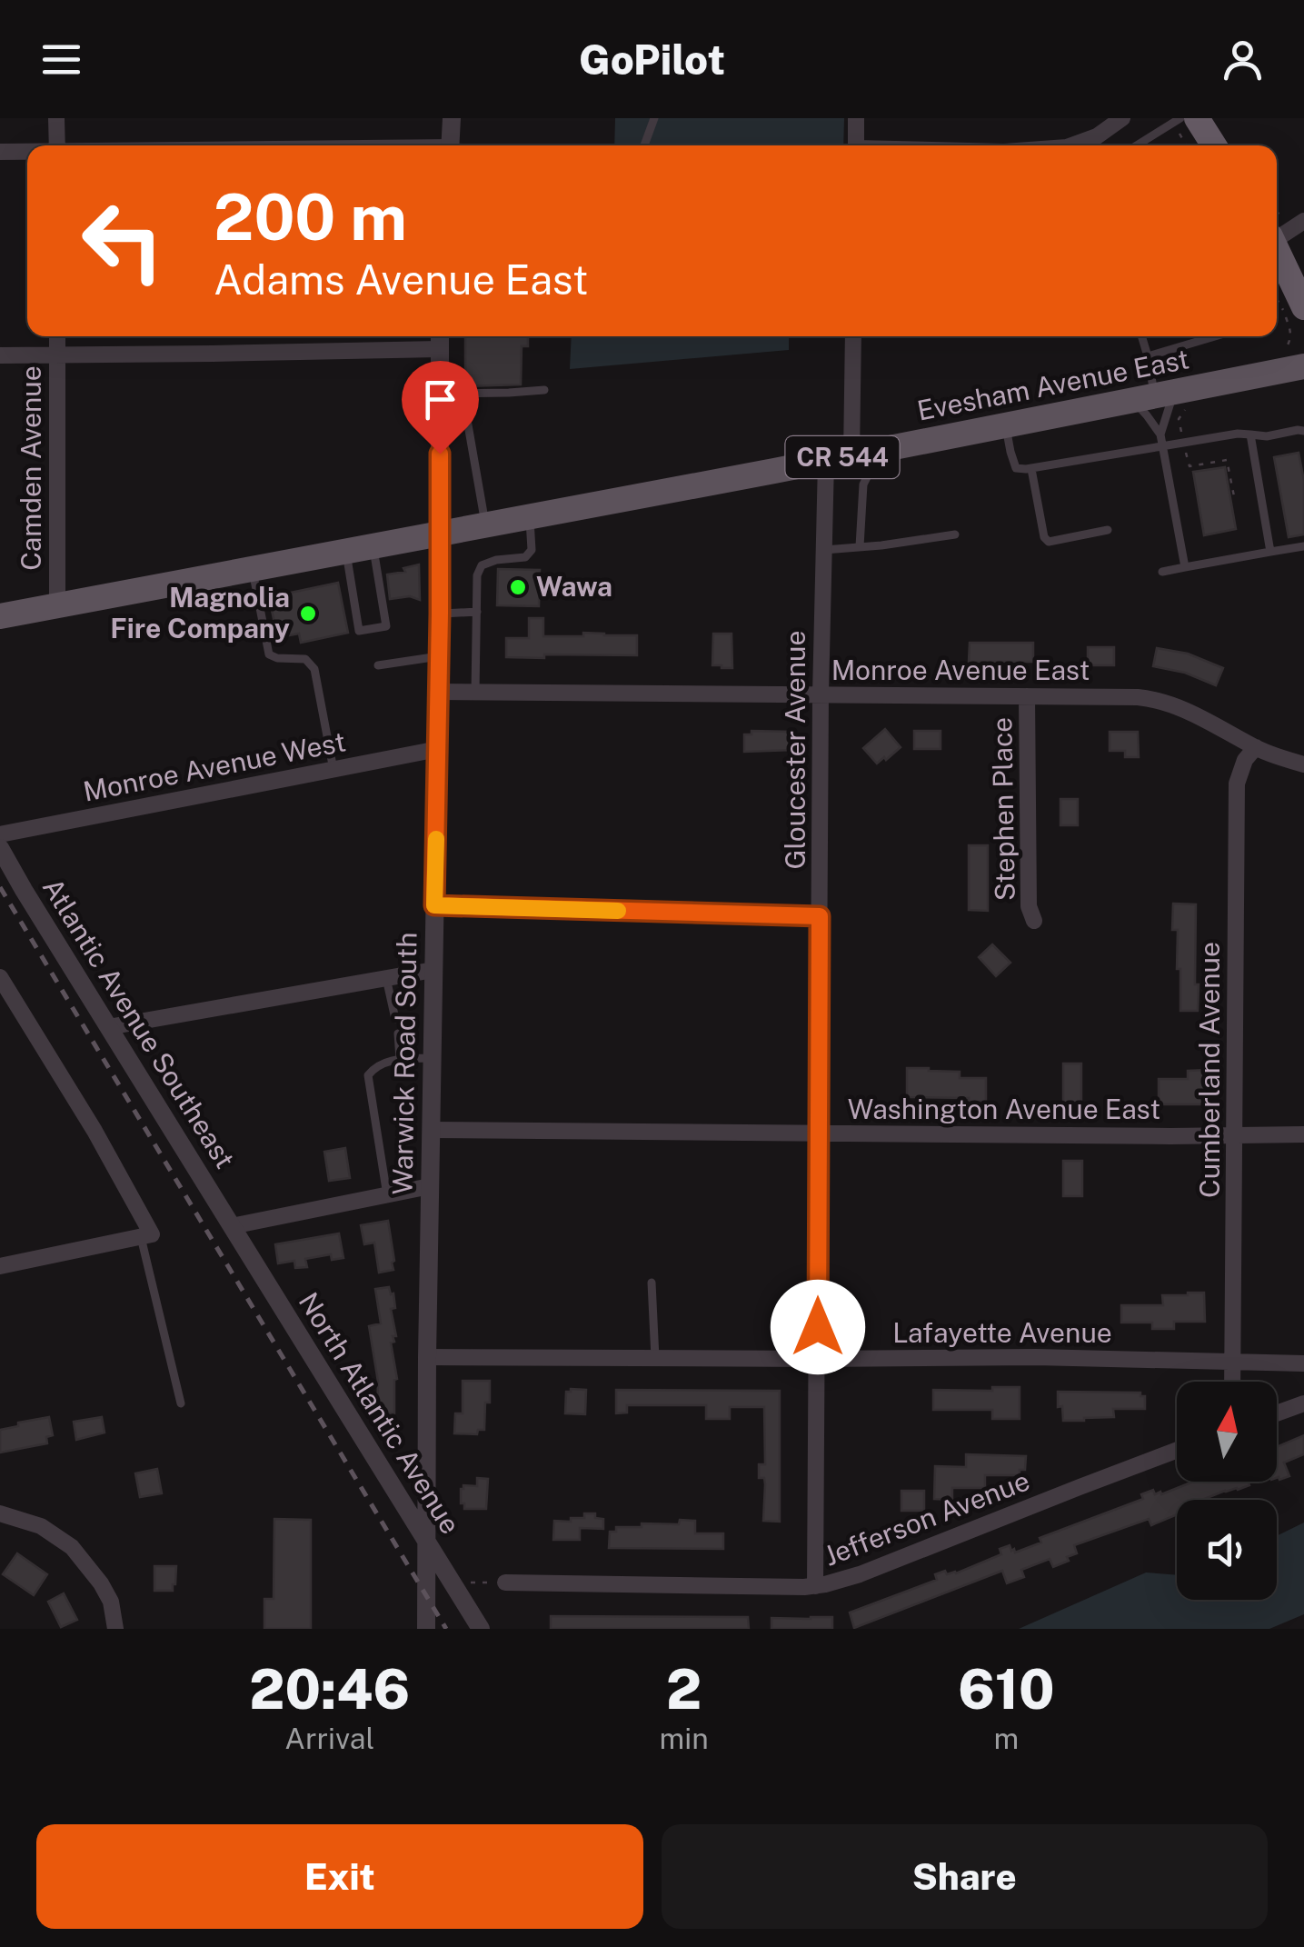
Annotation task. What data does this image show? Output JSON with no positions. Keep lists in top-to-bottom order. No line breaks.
{"streets":{"main road":["Evesham Avenue East","CR 544"],"street":["Camden Avenue","Monroe Avenue East","Gloucester Avenue","Monroe Avenue West","Stephen Place","Atlantic Avenue Southeast","Warwick Road South","Cumberland Avenue","Washington Avenue East","Lafayette Avenue","North Atlantic Avenue","Jefferson Avenue"]},"crossings":[["Evesham Avenue East","CR 544"],["Evesham Avenue East","Gloucester Avenue"],["Evesham Avenue East","Warwick Road South"],["CR 544","Camden Avenue"],["CR 544","Warwick Road South"],["Monroe Avenue East","Gloucester Avenue"],["Monroe Avenue East","Stephen Place"],["Monroe Avenue East","Warwick Road South"],["Monroe Avenue East","Cumberland Avenue"],["Gloucester Avenue","Washington Avenue East"],["Gloucester Avenue","Lafayette Avenue"],["Gloucester Avenue","Jefferson Avenue"],["Monroe Avenue West","Warwick Road South"],["Atlantic Avenue Southeast","North Atlantic Avenue"],["Warwick Road South","Washington Avenue East"],["Warwick Road South","Lafayette Avenue"],["Warwick Road South","North Atlantic Avenue"],["Cumberland Avenue","Washington Avenue East"],["Cumberland Avenue","Lafayette Avenue"]],"places":["Wawa","Magnolia Fire Company"],"north":"top","page":{"header":"GoPilot","turn":["200 m","Adams Avenue East"],"eta":["20:46","Arrival","2","min","610","m"],"buttons":["Exit","Share"]}}
